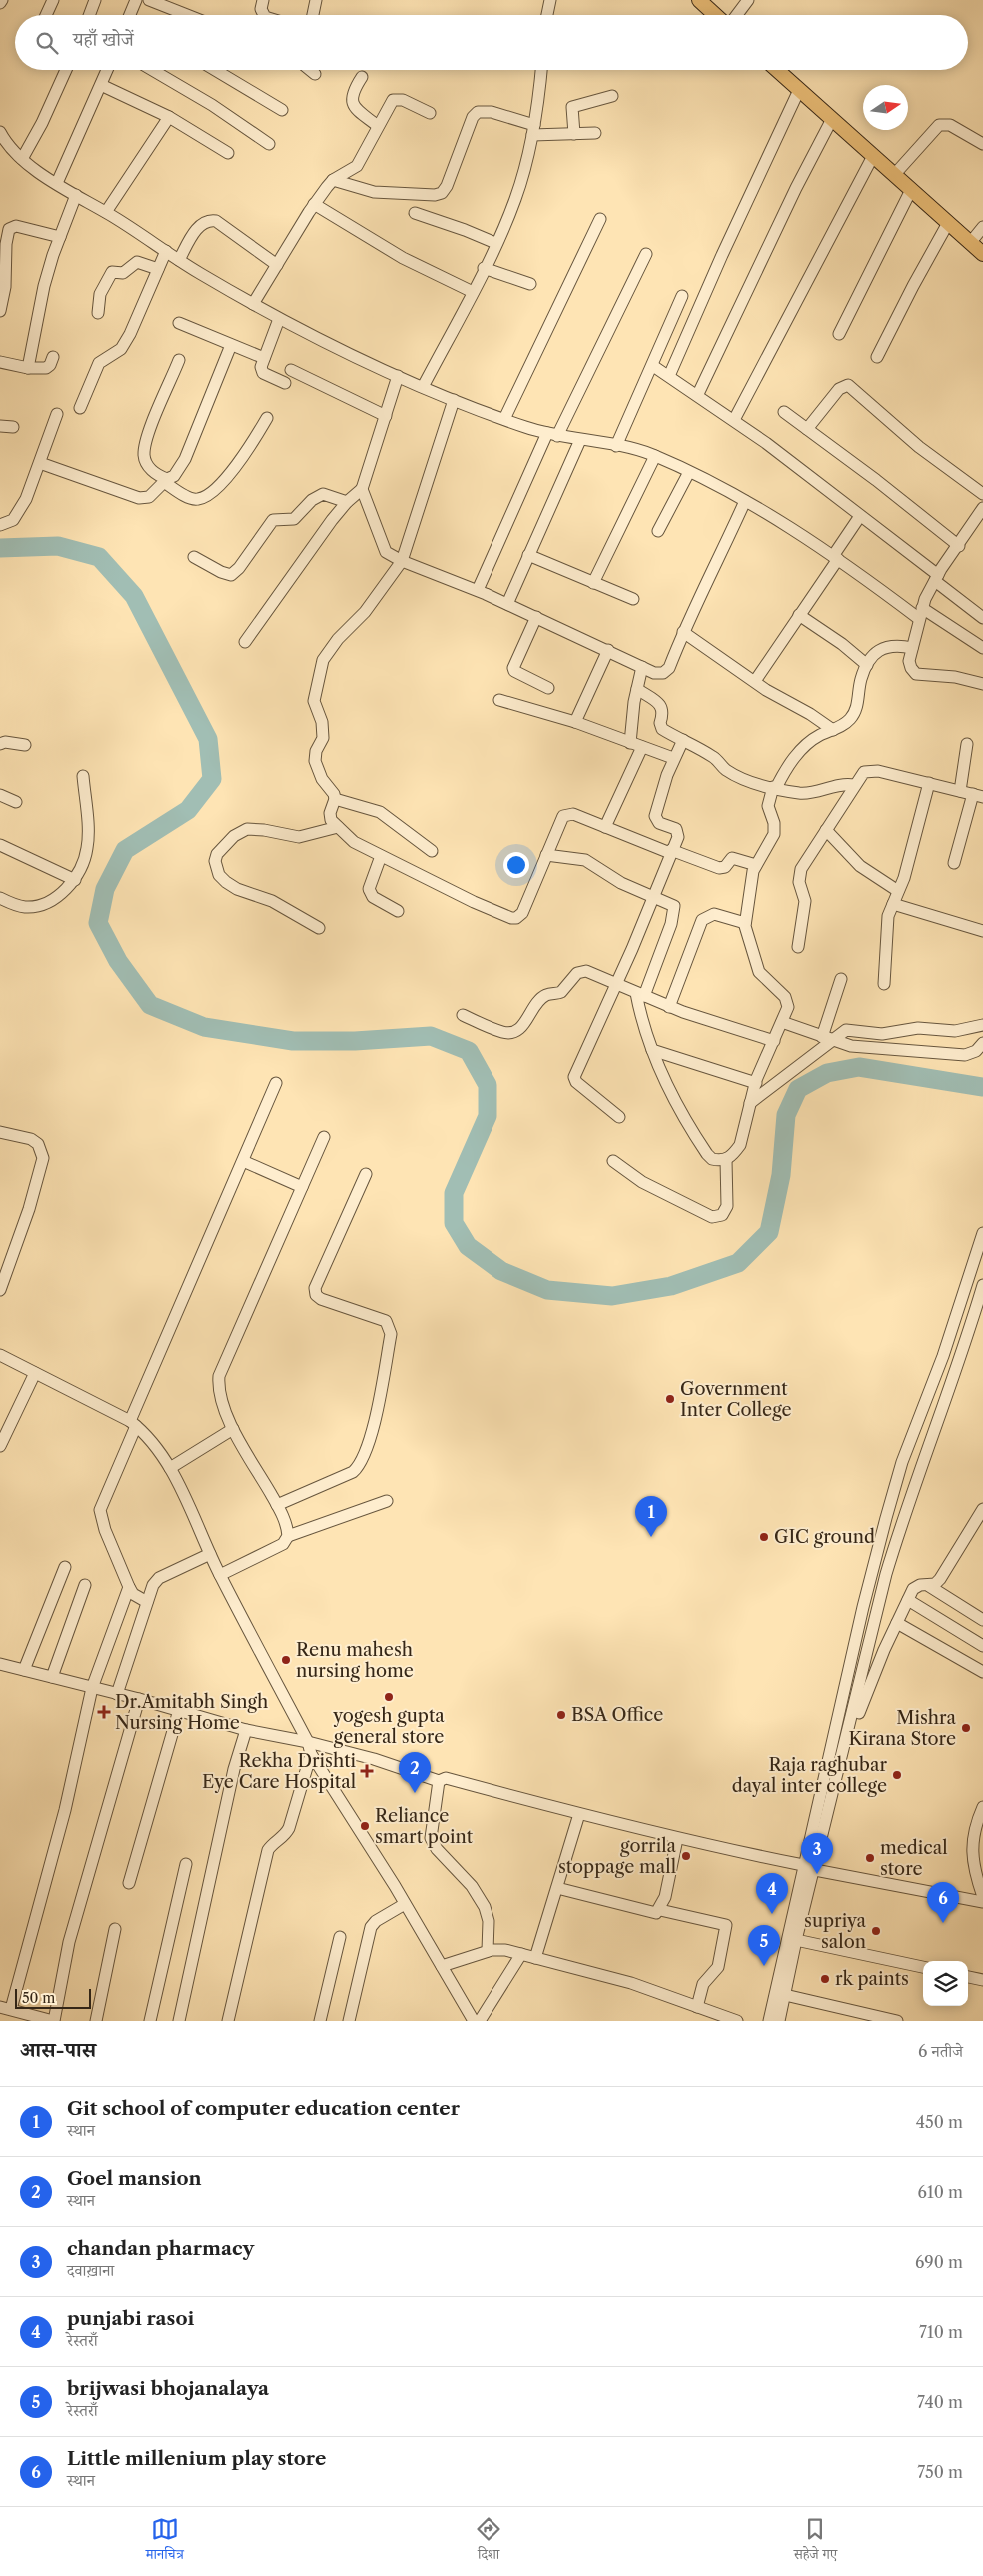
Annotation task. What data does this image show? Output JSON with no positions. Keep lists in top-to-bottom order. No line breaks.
{"places":{"other":["Government Inter College","GIC ground","Renu mahesh nursing home","yogesh gupta general store","BSA Office","Mishra Kirana Store","Raja raghubar dayal inter college","Reliance smart point","gorrila stoppage mall","medical store","supriya salon","rk paints"],"health":["Dr.Amitabh Singh Nursing Home","Rekha Drishti Eye Care Hospital"]},"scale_bar":"50 m","north":"right","page":{"search":"यहाँ खोजें","pins":["1","2","3","4","6","5"],"scale":"50 m","heading":["आस-पास","6 नतीजे"],"list":[{"mark":"1","name":"Git school of computer education center","note":"स्थान","value":"450 m"},{"mark":"2","name":"Goel mansion","note":"स्थान","value":"610 m"},{"mark":"3","name":"chandan pharmacy","note":"दवाख़ाना","value":"690 m"},{"mark":"4","name":"punjabi rasoi","note":"रेस्तराँ","value":"710 m"},{"mark":"5","name":"brijwasi bhojanalaya","note":"रेस्तराँ","value":"740 m"},{"mark":"6","name":"Little millenium play store","note":"स्थान","value":"750 m"}],"nav":["मानचित्र","दिशा","सहेजे गए"]}}
